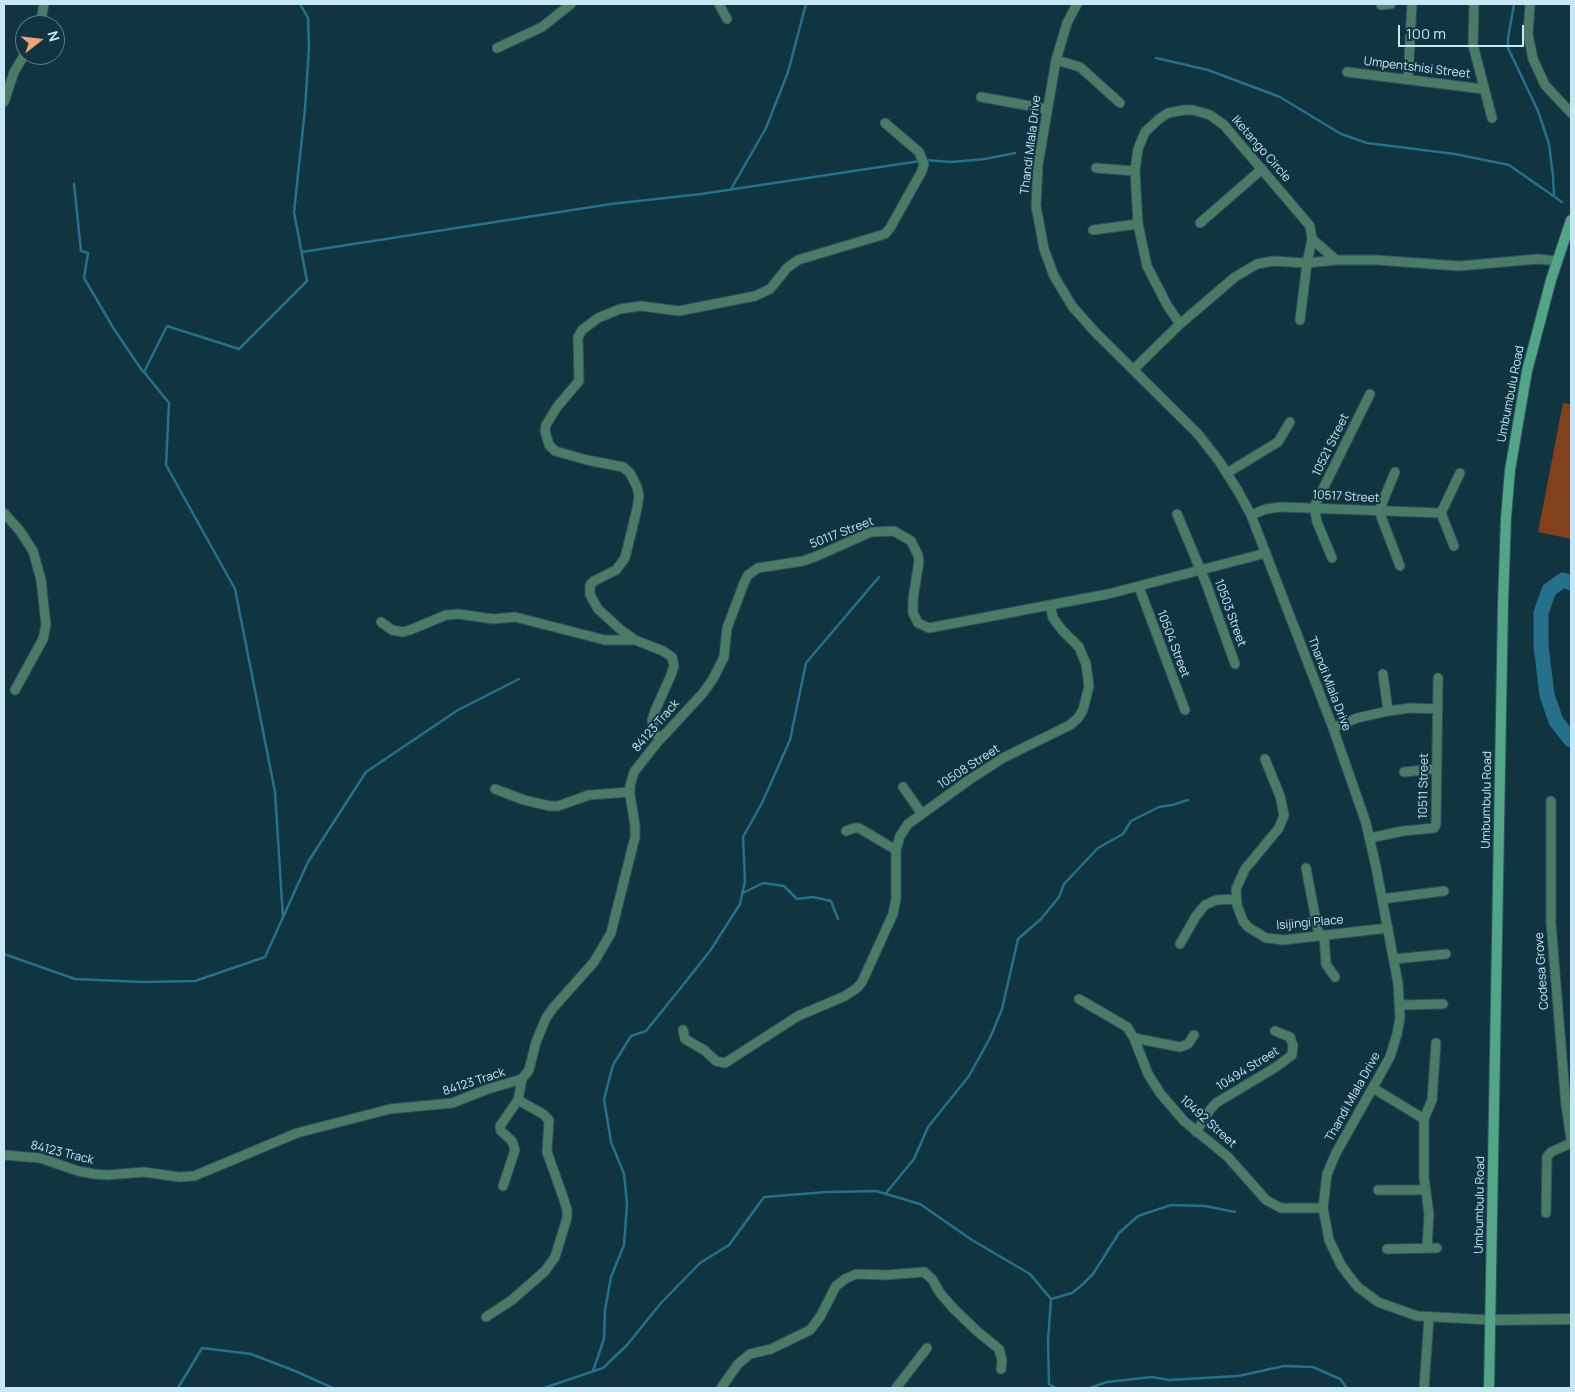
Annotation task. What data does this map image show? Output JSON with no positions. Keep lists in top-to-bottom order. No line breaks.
{"streets":{"main road":["Umbumbulu Road"],"street":["Umpentshisi Street","Thandi Mlala Drive","Iketango Circle","10521 Street","10517 Street","50117 Street","10503 Street","10504 Street","84123 Track","10508 Street","10511 Street","Isijingi Place","Codesa Grove","10494 Street","10492 Street"]},"crossings":[["Thandi Mlala Drive","Umbumbulu Road"],["Thandi Mlala Drive","10517 Street"],["Thandi Mlala Drive","10511 Street"],["Thandi Mlala Drive","Isijingi Place"],["Thandi Mlala Drive","10492 Street"],["10521 Street","10517 Street"],["50117 Street","84123 Track"],["50117 Street","10508 Street"],["10494 Street","10492 Street"]],"scale_bar":"100 m","north":"right"}
